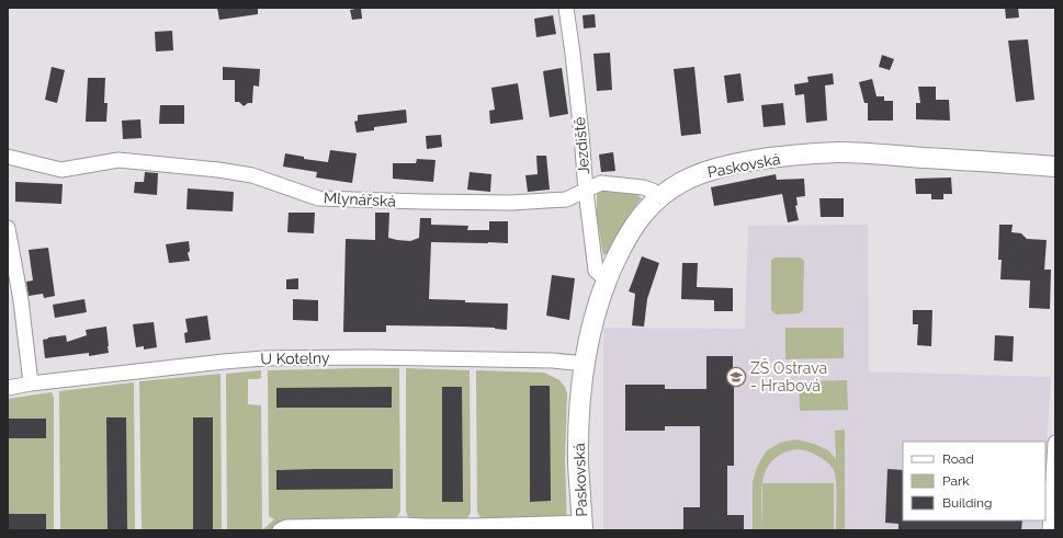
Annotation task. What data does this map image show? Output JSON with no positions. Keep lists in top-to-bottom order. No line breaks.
{"streets":{"main road":["Paskovská"],"street":["Jezdiště","Mlynářská","U Kotelny"]},"crossings":[["Jezdiště","Paskovská"],["Jezdiště","Mlynářská"],["Paskovská","Mlynářská"],["Paskovská","U Kotelny"]],"places":{"school or university":["ZŠ Ostrava - Hrabová"]},"legend":["Road","Park","Building"]}
